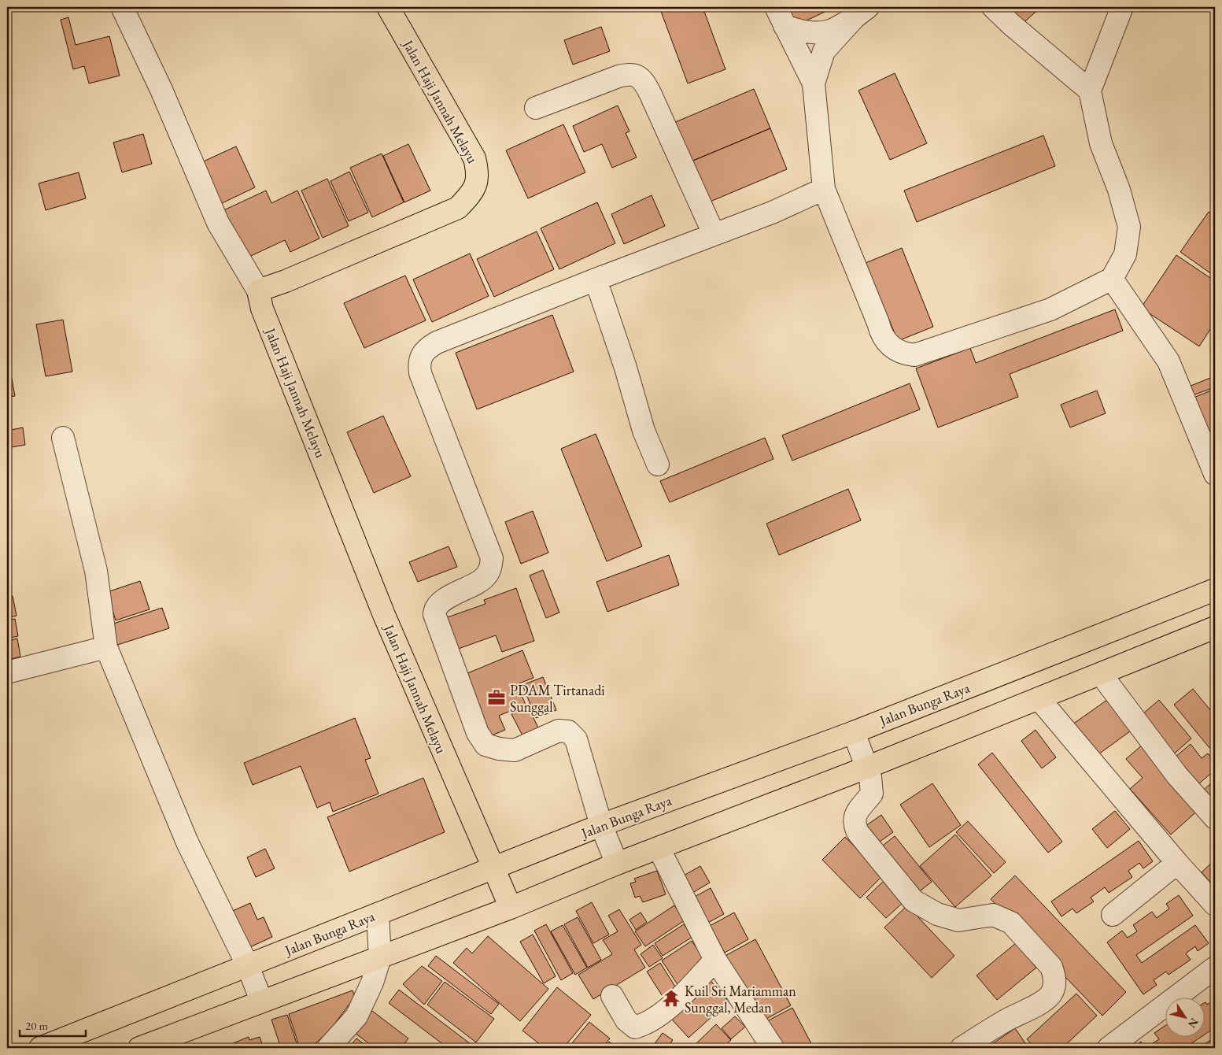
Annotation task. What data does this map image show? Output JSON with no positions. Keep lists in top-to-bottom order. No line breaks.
{"streets":{"main road":["Jalan Haji Jannah Melayu","Jalan Bunga Raya"]},"crossings":[["Jalan Haji Jannah Melayu","Jalan Bunga Raya"]],"places":{"office":["PDAM Tirtanadi Sunggal"],"temple":["Kuil Sri Mariamman Sunggal, Medan"]},"scale_bar":"20 m","north":"bottom right"}
